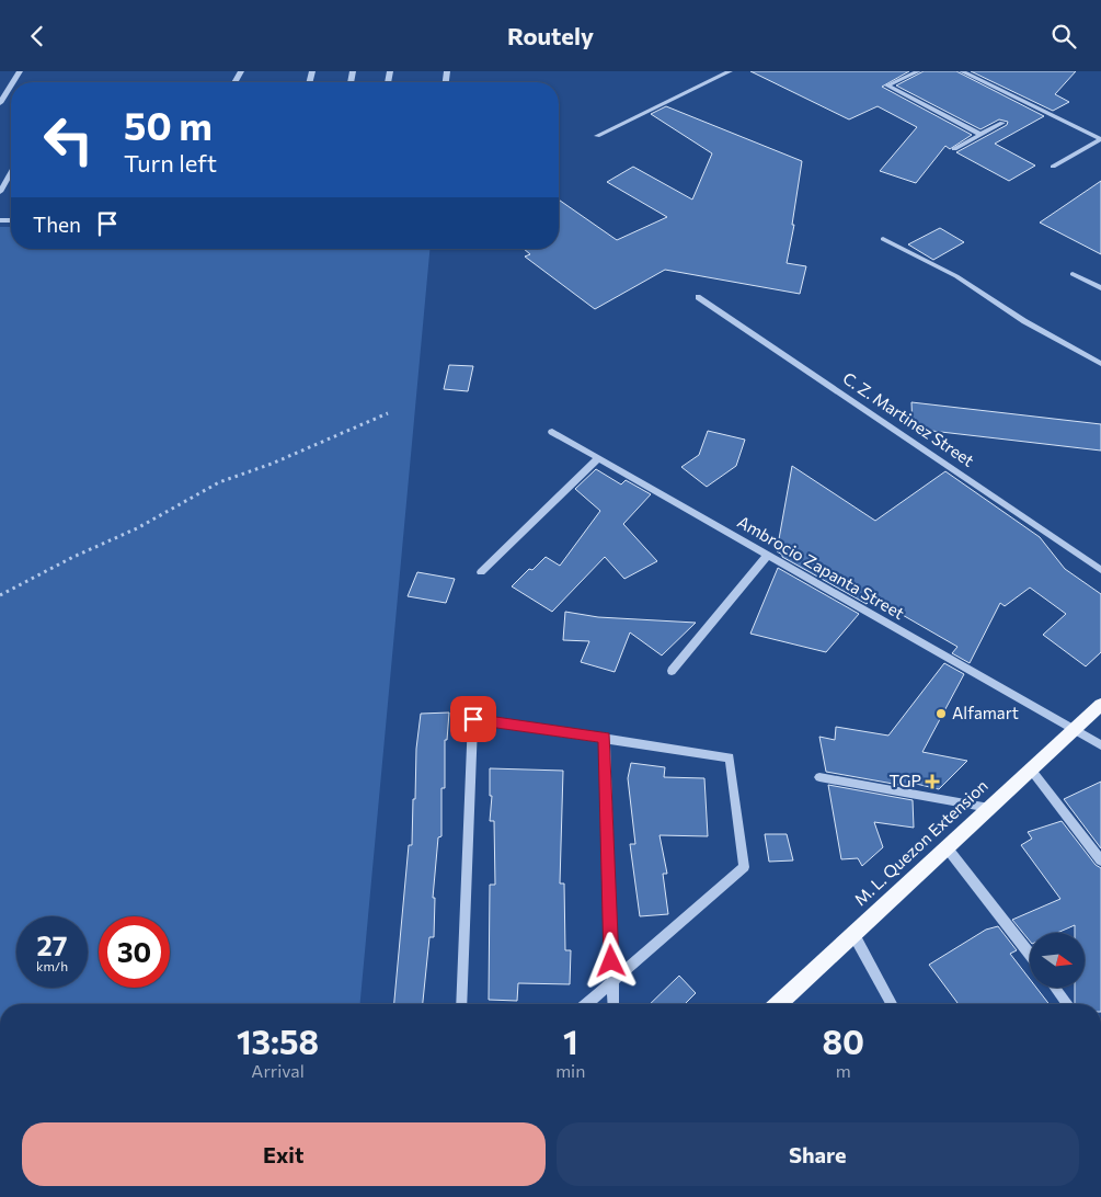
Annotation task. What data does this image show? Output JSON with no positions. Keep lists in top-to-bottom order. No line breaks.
{"streets":{"main road":["M. L. Quezon Extension"],"street":["C. Z. Martinez Street","Ambrocio Zapanta Street"]},"crossings":[["Ambrocio Zapanta Street","M. L. Quezon Extension"]],"places":{"other":["Alfamart"],"health":["TGP"]},"north":"right","page":{"header":"Routely","turn":["50 m","Turn left"],"then":"Then","speed":"27 km/h","limit":"30","eta":["13:58","Arrival","1","min","80","m"],"buttons":["Exit","Share"]}}
